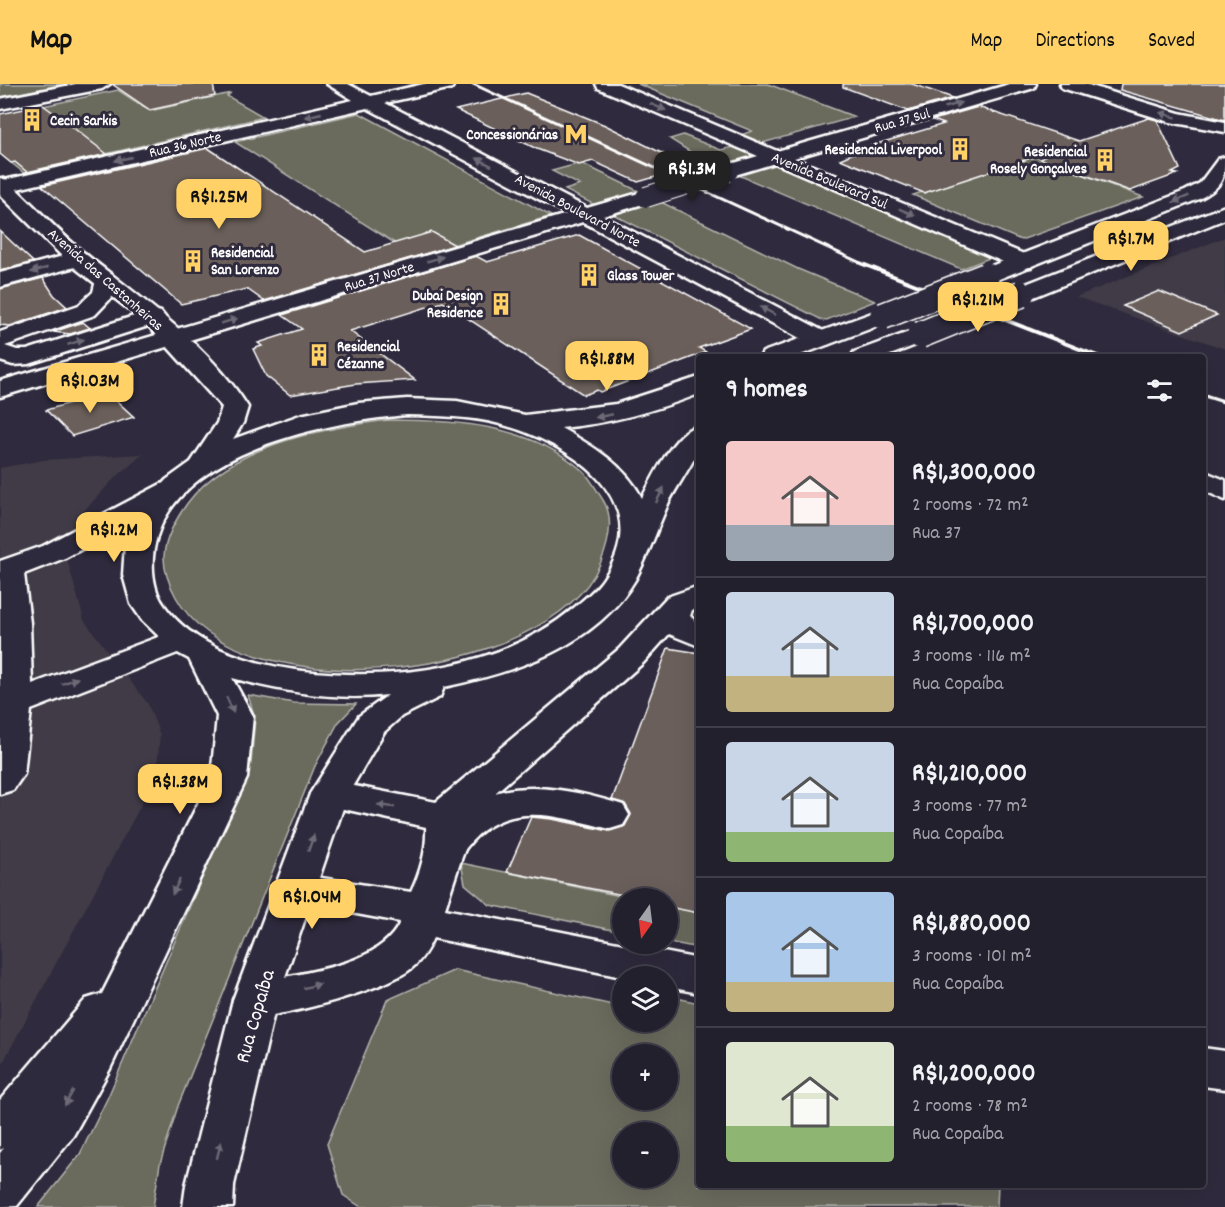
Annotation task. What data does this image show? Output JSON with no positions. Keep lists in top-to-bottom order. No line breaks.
{"streets":{"main road":["Rua 37 Sul","Rua 36 Norte","Avenida Boulevard Sul","Avenida Boulevard Norte","Rua 37 Norte","Avenida das Castanheiras","Rua Copaíba"]},"crossings":[["Rua 37 Sul","Avenida Boulevard Sul"],["Rua 37 Sul","Rua 37 Norte"],["Rua 36 Norte","Avenida Boulevard Norte"],["Rua 36 Norte","Avenida das Castanheiras"],["Avenida Boulevard Norte","Rua 37 Norte"],["Rua 37 Norte","Avenida das Castanheiras"]],"one_way":["Avenida Boulevard Sul","Avenida Boulevard Norte"],"places":{"building":["Cecin Sarkis","Residencial Liverpool","Residencial Rosely Gonçalves","Residencial San Lorenzo","Glass Tower","Dubai Design Residence","Residencial Cézanne"],"metro station":["Concessionárias"]},"north":"bottom","page":{"header":"Map","nav":["Map","Directions","Saved"],"price":["R$1.3M","R$1.25M","R$1.7M","R$1.21M","R$1.88M","R$1.03M","R$1.2M","R$1.38M","R$1.04M"],"heading":"9 homes","list":[{"name":"R$1,300,000","note":"2 rooms · 72 m² · Rua 37"},{"name":"R$1,700,000","note":"3 rooms · 116 m² · Rua Copaíba"},{"name":"R$1,210,000","note":"3 rooms · 77 m² · Rua Copaíba"},{"name":"R$1,880,000","note":"3 rooms · 101 m² · Rua Copaíba"},{"name":"R$1,200,000","note":"2 rooms · 78 m² · Rua Copaíba"}],"map_buttons":["+","−"]}}
